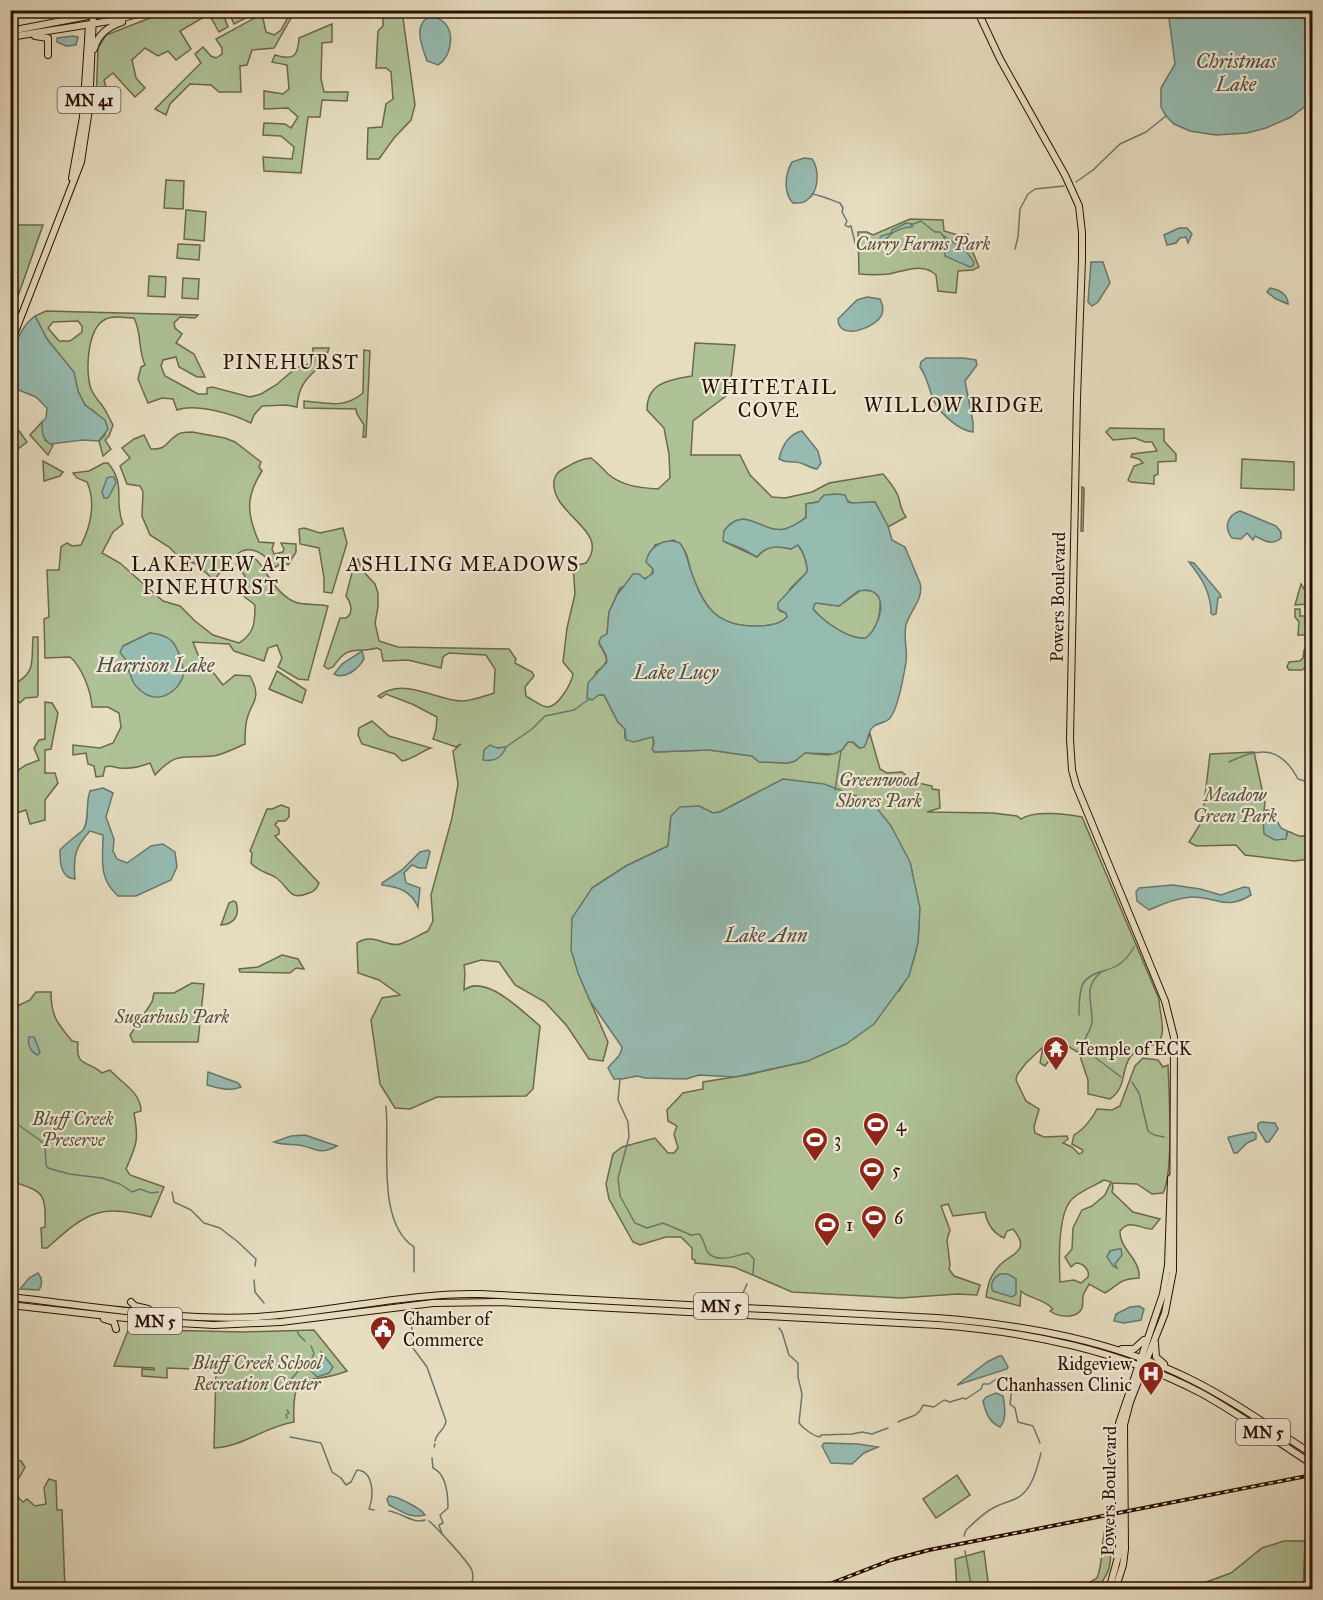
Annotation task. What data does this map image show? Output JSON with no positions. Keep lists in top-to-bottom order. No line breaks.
{"streets":{"main road":["MN 41","Powers Boulevard","MN 5"]},"crossings":[["Powers Boulevard","MN 5"]],"districts":["PINEHURST","WHITETAIL COVE","WILLOW RIDGE","LAKEVIEW AT PINEHURST","ASHLING MEADOWS"],"water":["Christmas Lake","Harrison Lake","Lake Lucy","Lake Ann"],"parks":["Curry Farms Park","Greenwood Shores Park","Meadow Green Park","Sugarbush Park","Bluff Creek Preserve","Bluff Creek School Recreation Center"],"places":{"temple":["Temple of ECK"],"sports":["4","3","5","6","1"],"public building":["Chamber of Commerce"],"hospital":["Ridgeview Chanhassen Clinic"]}}
